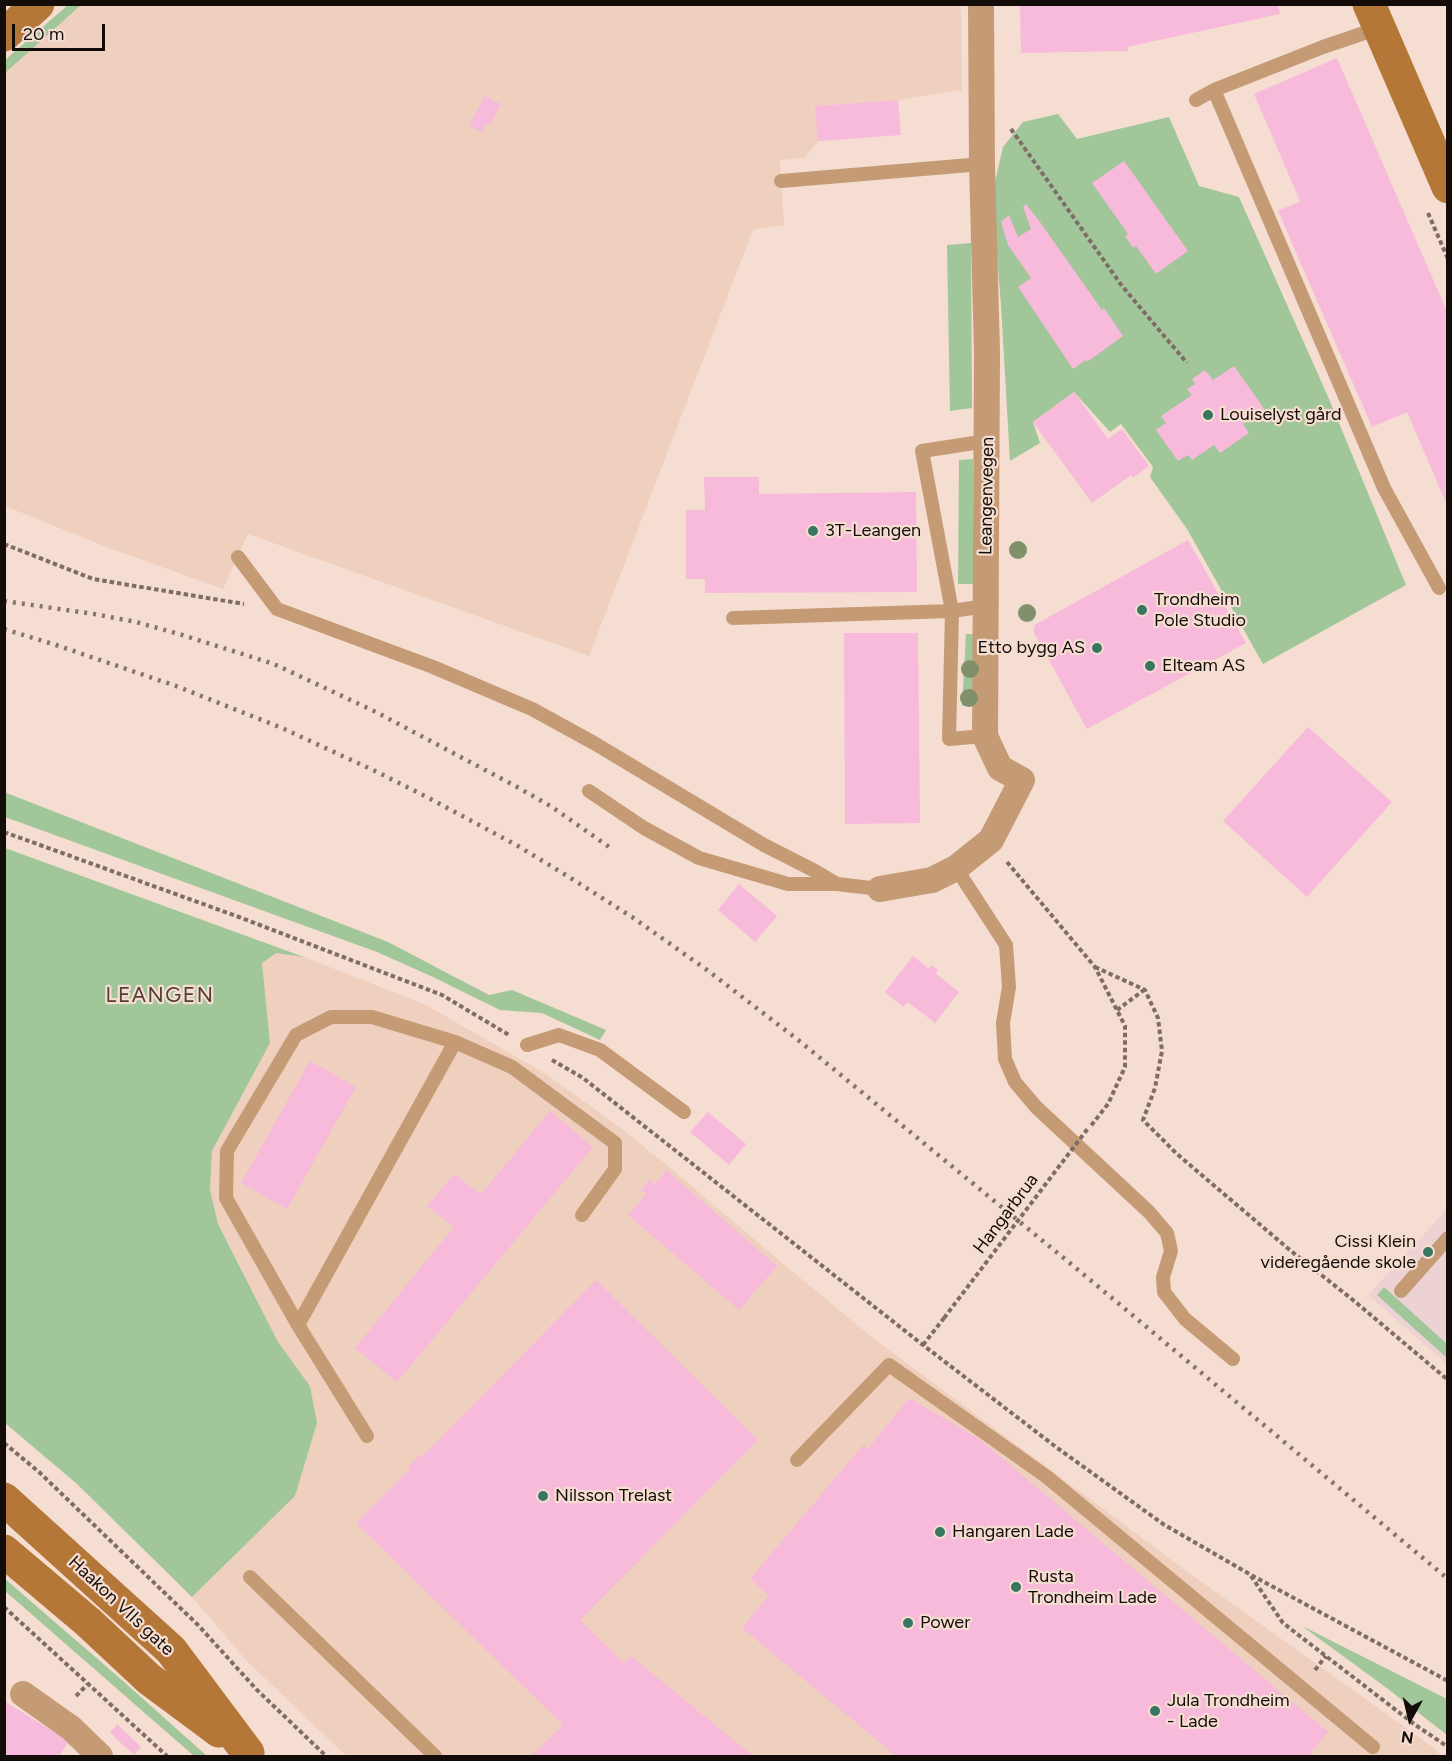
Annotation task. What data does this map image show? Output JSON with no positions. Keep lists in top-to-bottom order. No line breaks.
{"streets":{"main road":["Haakon VIIs gate"],"street":["Leangenvegen"],"path":["Hangarbrua"]},"districts":["LEANGEN"],"places":["Louiselyst gård","3T-Leangen","Trondheim Pole Studio","Etto bygg AS","Elteam AS","Cissi Klein videregående skole","Nilsson Trelast","Hangaren Lade","Rusta Trondheim Lade","Power","Jula Trondheim - Lade"],"scale_bar":"20 m","north":"bottom"}
